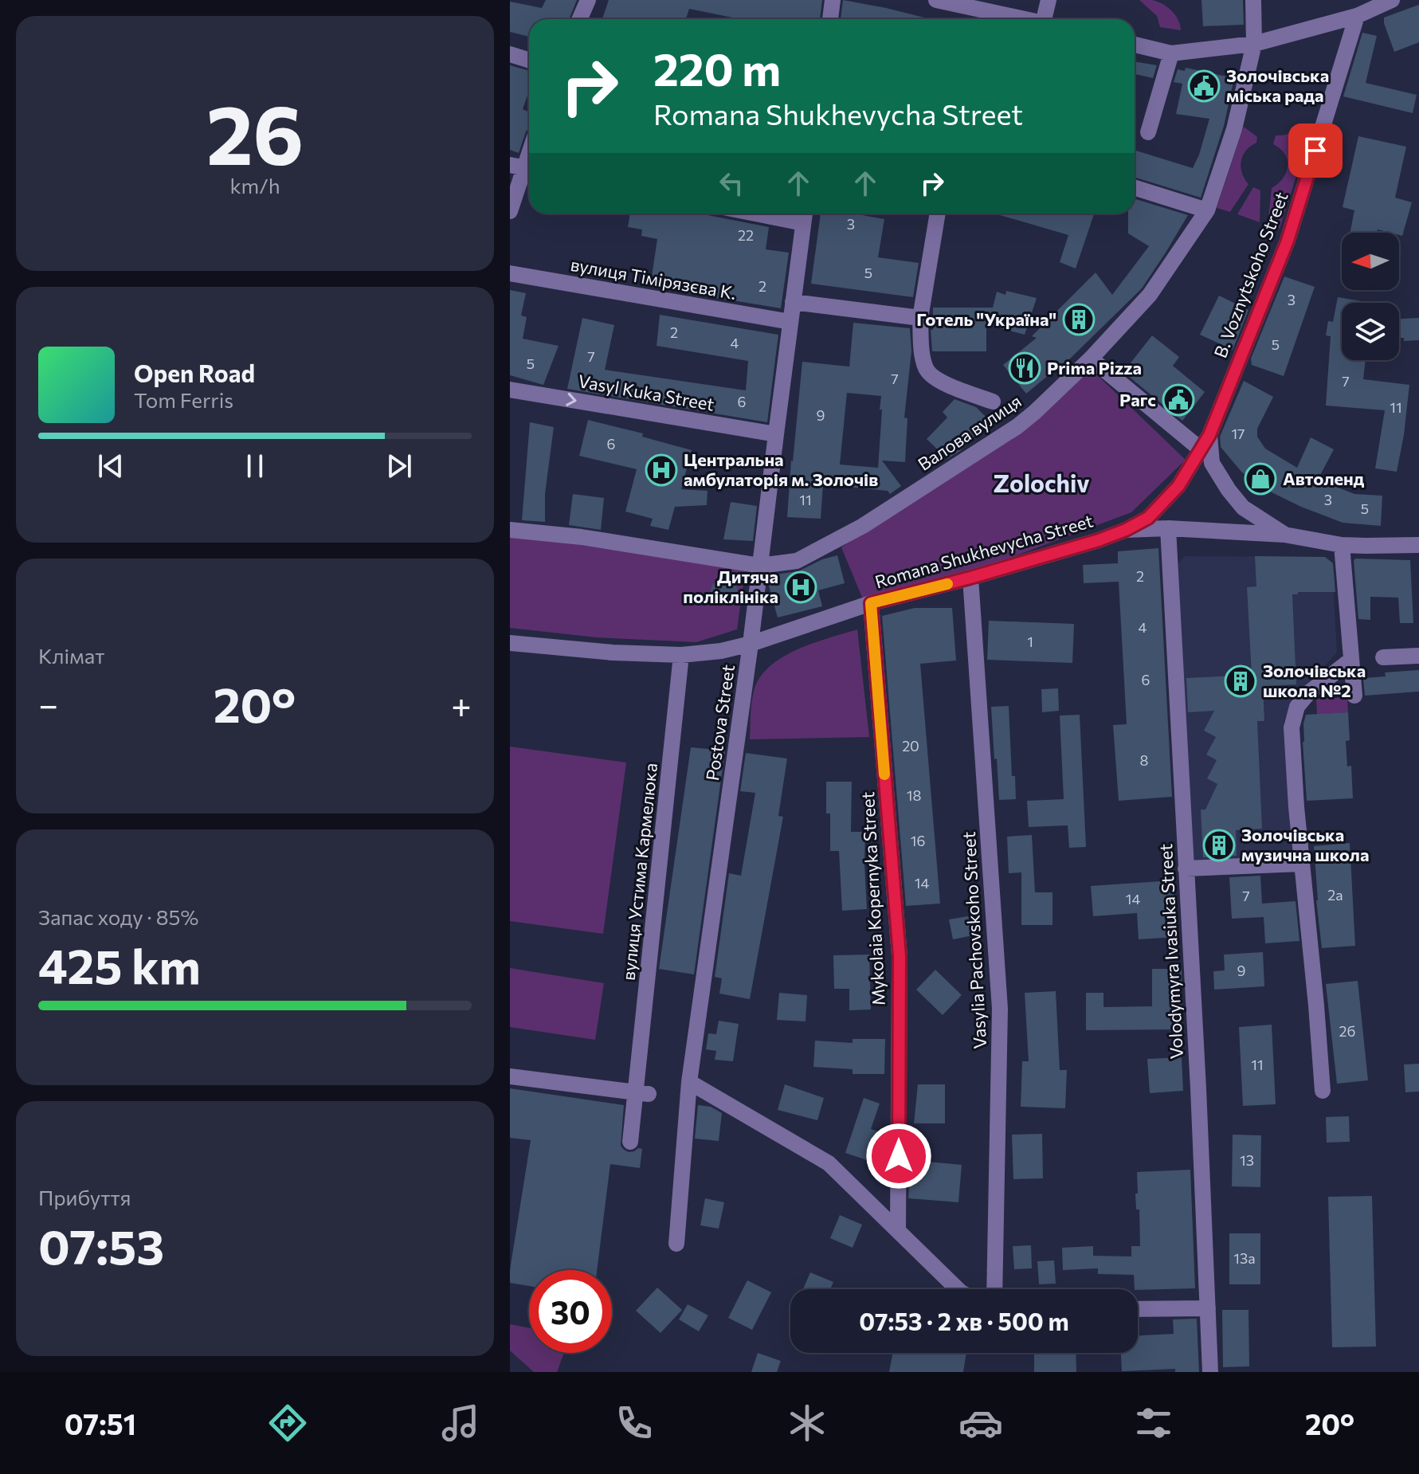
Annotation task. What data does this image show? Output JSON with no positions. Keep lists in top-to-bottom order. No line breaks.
{"streets":{"street":["B. Voznytskoho Street","вулиця Тімірязєва К.","Vasyl Kuka Street","Валова вулиця","Romana Shukhevycha Street","Postova Street","вулиця Устима Кармелюка","Mykolaia Kopernyka Street","Vasylia Pachovskoho Street","Volodymyra Ivasiuka Street"]},"crossings":[["B. Voznytskoho Street","Romana Shukhevycha Street"],["вулиця Тімірязєва К.","Postova Street"],["Vasyl Kuka Street","Postova Street"],["Валова вулиця","Postova Street"],["Romana Shukhevycha Street","Postova Street"],["Romana Shukhevycha Street","вулиця Устима Кармелюка"],["Romana Shukhevycha Street","Mykolaia Kopernyka Street"],["Romana Shukhevycha Street","Vasylia Pachovskoho Street"],["Romana Shukhevycha Street","Volodymyra Ivasiuka Street"]],"one_way":["Vasyl Kuka Street"],"districts":["Zolochiv"],"places":{"public building":["Золочівська міська рада","Рагс"],"building":["Готель \"Україна\"","Золочівська школа №2","Золочівська музична школа"],"restaurant":["Prima Pizza"],"hospital":["Центральна амбулаторія м. Золочів","Дитяча поліклініка"],"shop":["Автоленд"]},"house_numbers":["3","22","5","2","3","2","4","5","7","5","7","7","6","11","9","17","6","11","3","5","2","4","1","6","20","8","18","16","14","2а","7","14","9","2б","11","13","13а"],"north":"left","page":{"tile":[["26","km/h"],"Клімат",["Запас ходу · 85%","425 km"],["Прибуття","07:53"]],"turn":["220 m","Romana Shukhevycha Street"],"song":["Open Road","Tom Ferris"],"heat":["−","20°","+"],"limit":"30","trip":"07:53 · 2 хв · 500 m","tabs":["07:51","20°"]}}
